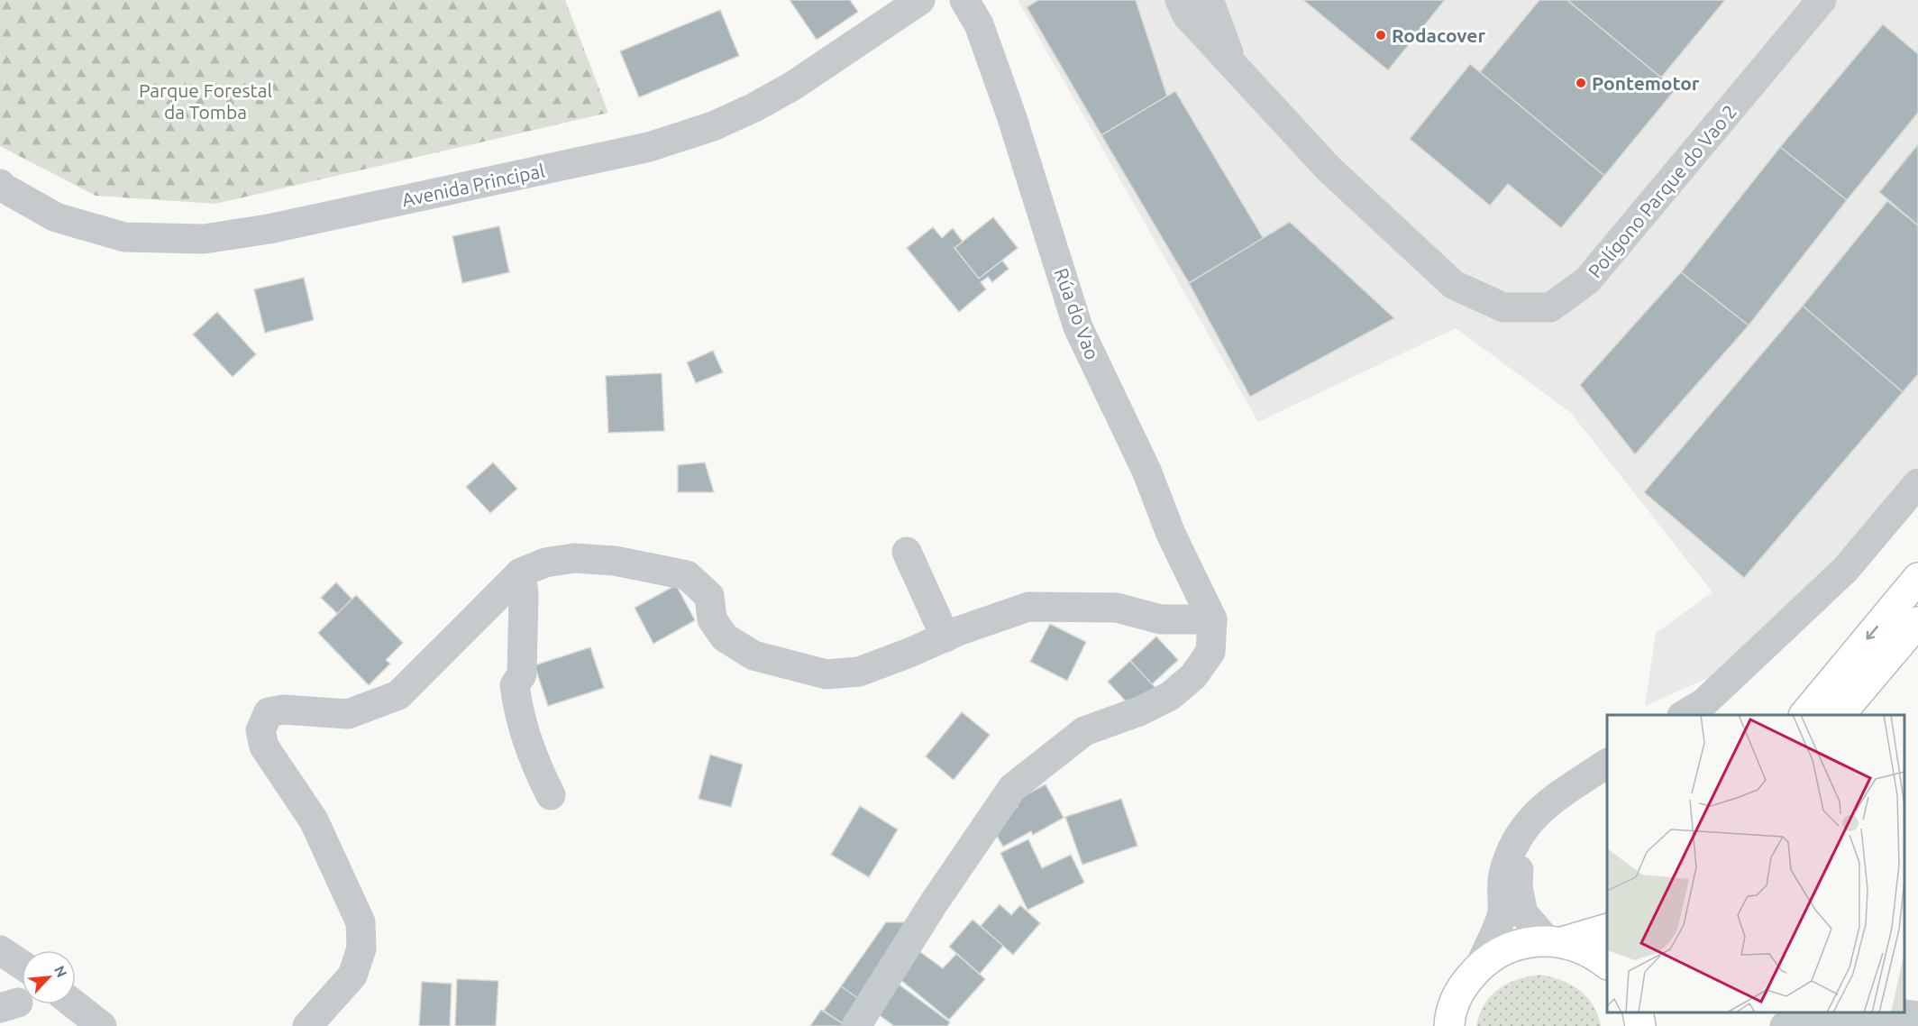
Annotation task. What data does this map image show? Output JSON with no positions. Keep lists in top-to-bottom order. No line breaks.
{"streets":{"street":["Avenida Principal","Polígono Parque do Vao 2","Rúa do Vao"]},"parks":["Parque Forestal da Tomba"],"places":["Rodacover","Pontemotor"],"north":"top right"}
